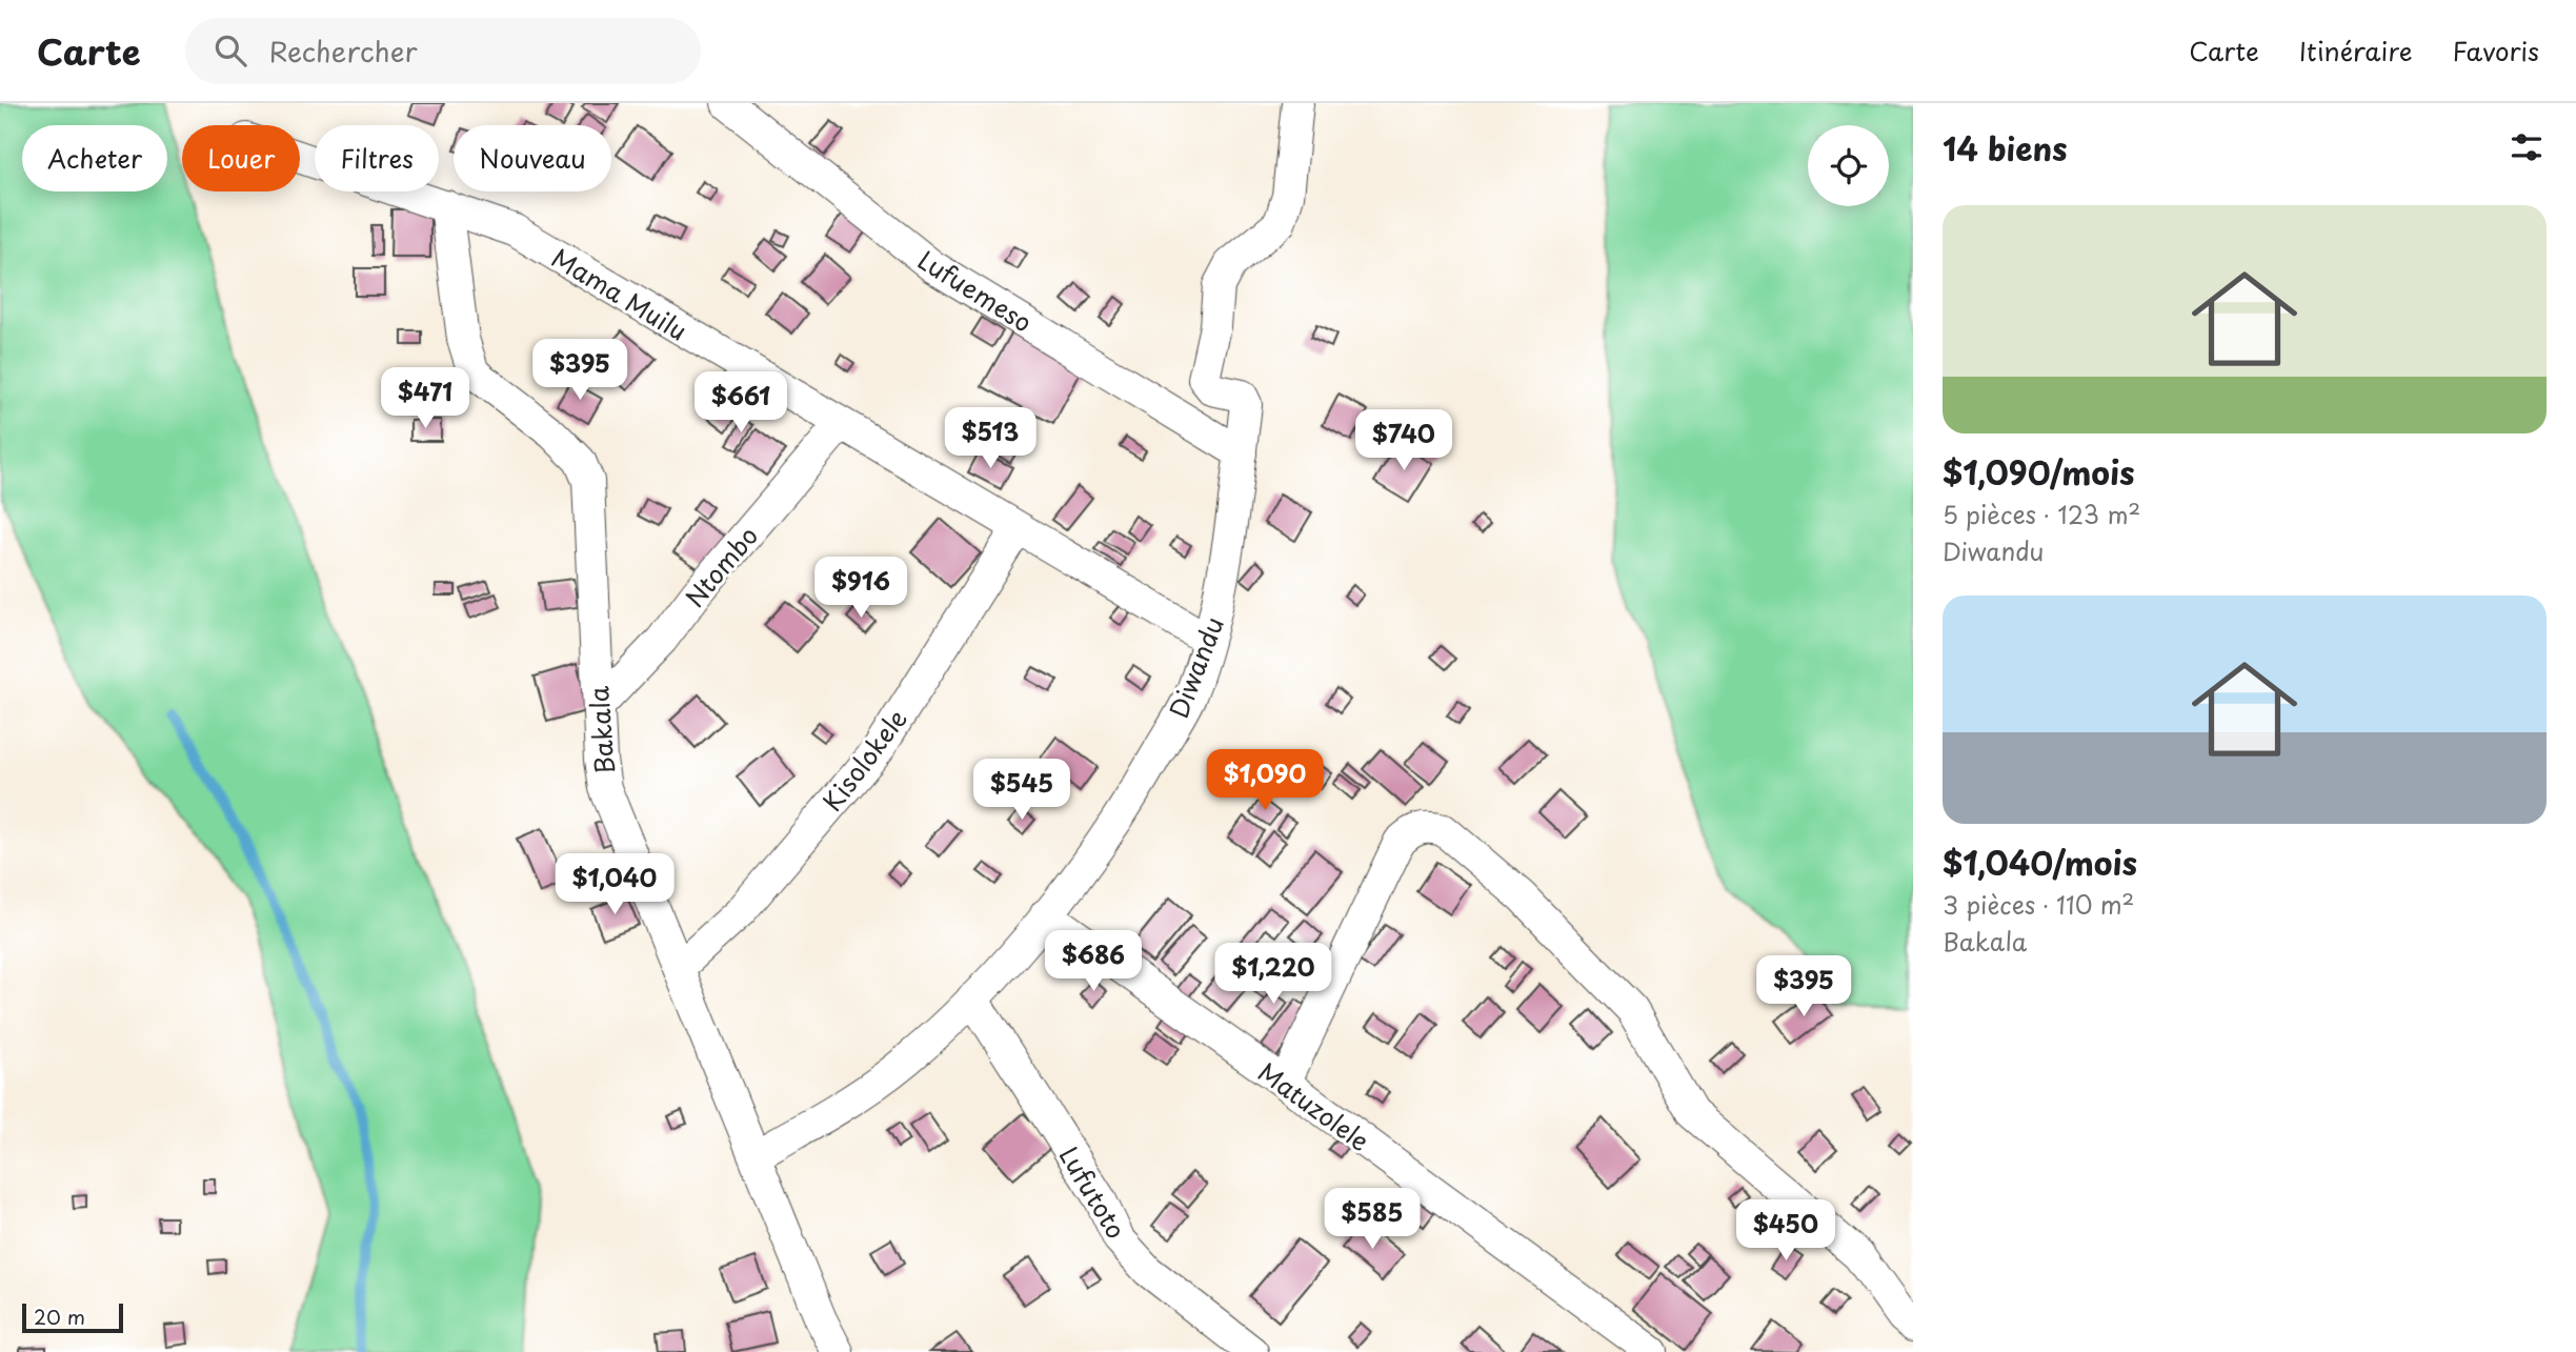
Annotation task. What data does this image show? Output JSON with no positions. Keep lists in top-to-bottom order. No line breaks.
{"streets":{"street":["Lufuemeso","Mama Muilu","Ntombo","Diwandu","Bakala","Kisolokele","Matuzolele","Lufutoto"]},"crossings":[["Lufuemeso","Diwandu"],["Mama Muilu","Ntombo"],["Mama Muilu","Diwandu"],["Mama Muilu","Bakala"],["Mama Muilu","Kisolokele"],["Ntombo","Bakala"],["Diwandu","Bakala"],["Diwandu","Matuzolele"],["Diwandu","Lufutoto"],["Bakala","Kisolokele"]],"scale_bar":"20 m","page":{"header":"Carte","search":"Rechercher","nav":["Carte","Itinéraire","Favoris"],"heading":"14 biens","chip":["Acheter","Louer","Filtres","Nouveau"],"list":[{"name":"$1,090/mois","note":"5 pièces · 123 m² · Diwandu"},{"name":"$1,040/mois","note":"3 pièces · 110 m² · Bakala"}],"price":["$395","$471","$661","$513","$740","$916","$1,090","$545","$1,040","$686","$1,220","$395","$585","$450"],"scale":"20 m"}}
